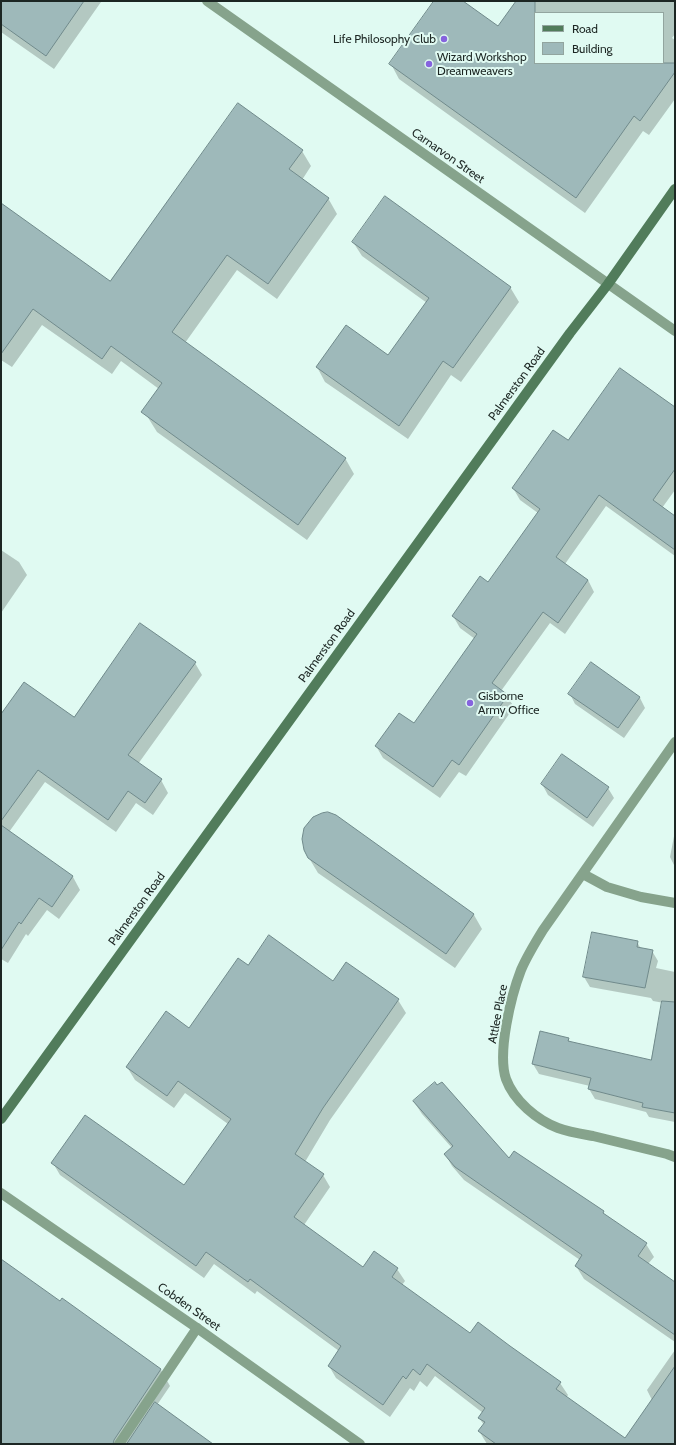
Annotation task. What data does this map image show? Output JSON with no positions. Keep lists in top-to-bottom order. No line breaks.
{"streets":{"street":["Carnarvon Street","Palmerston Road","Attlee Place","Cobden Street"]},"crossings":[["Carnarvon Street","Palmerston Road"]],"places":["Life Philosophy Club","Wizard Workshop Dreamweavers","Gisborne Army Office"],"legend":["Road","Building"]}
